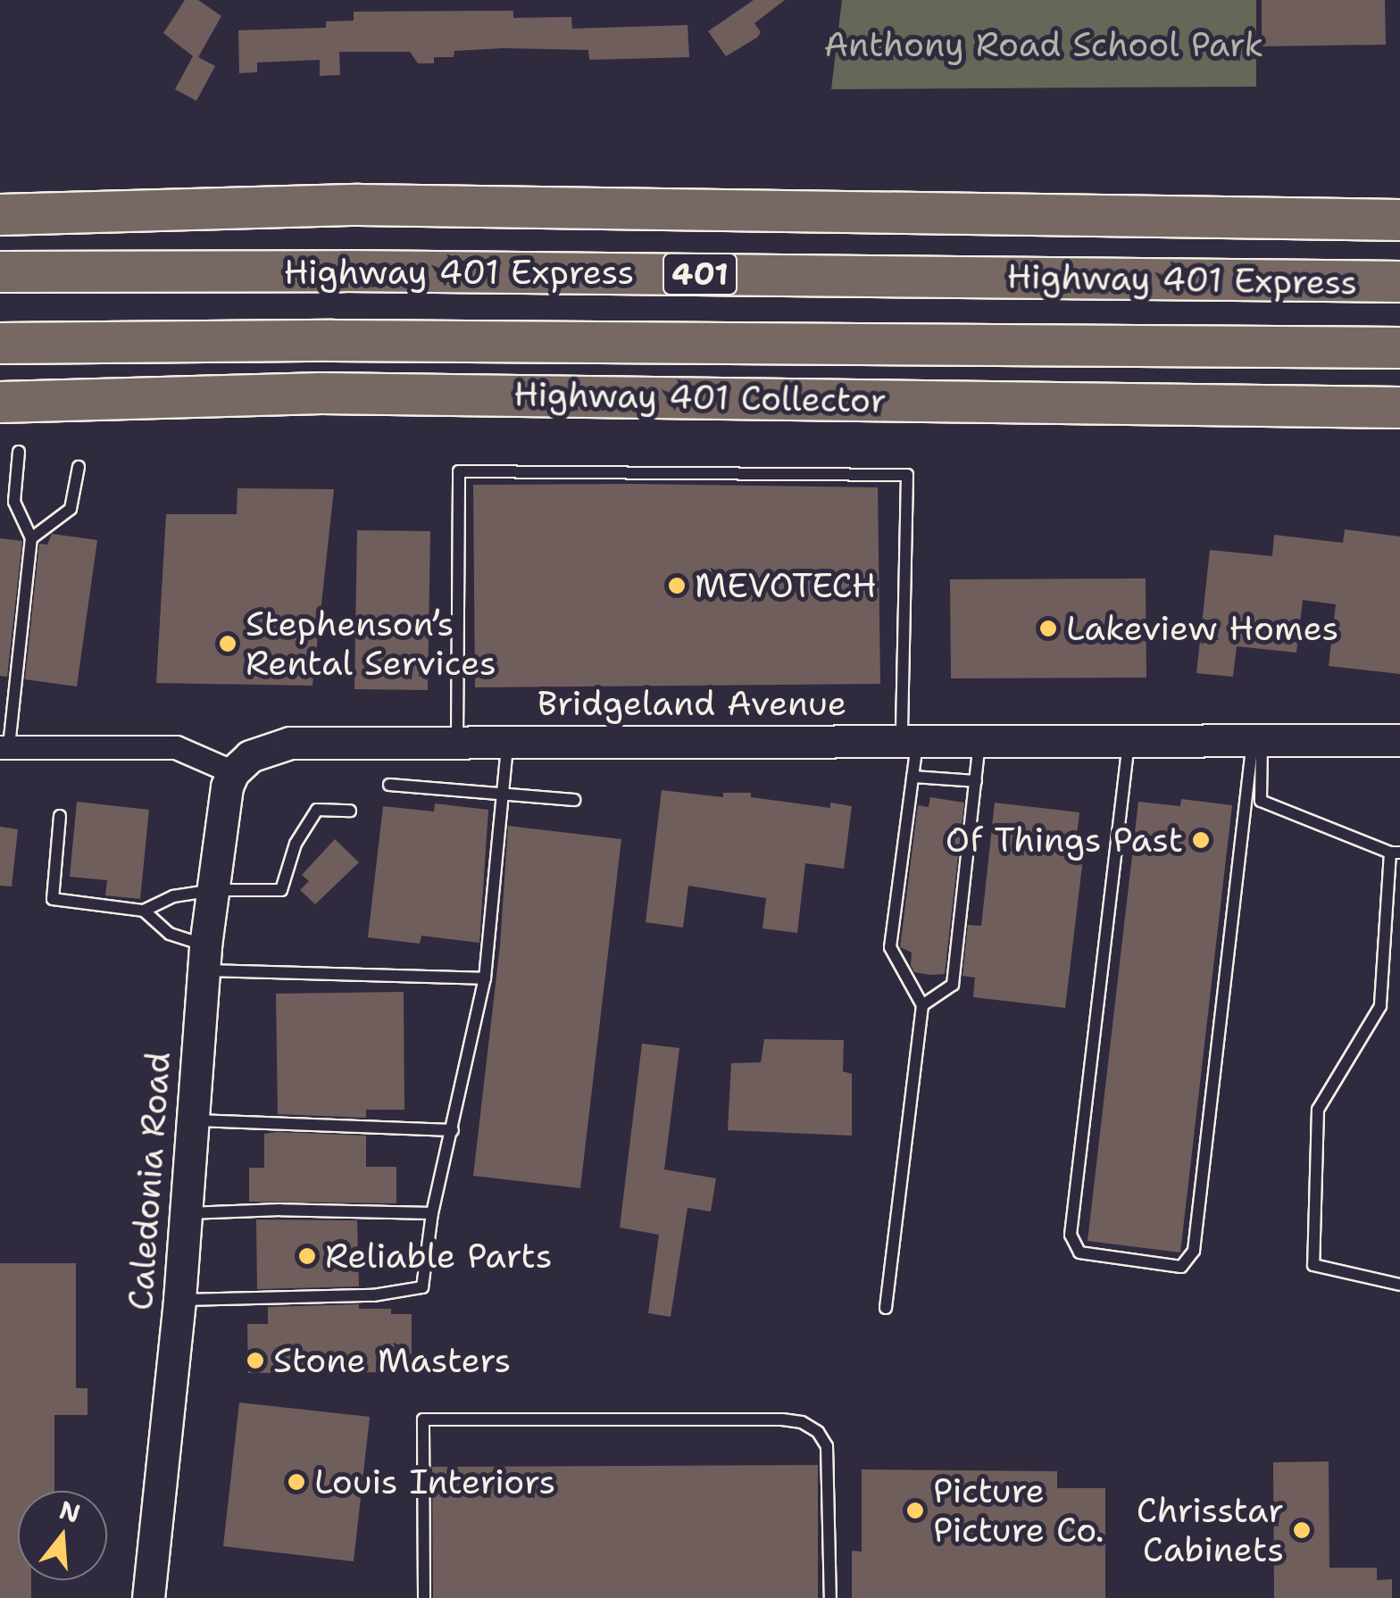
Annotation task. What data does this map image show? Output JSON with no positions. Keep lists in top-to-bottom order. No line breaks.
{"streets":{"highway":["Highway 401 Express","401","Highway 401 Collector"],"street":["Bridgeland Avenue","Caledonia Road"]},"crossings":[["Bridgeland Avenue","Caledonia Road"]],"parks":["Anthony Road School Park"],"places":["MEVOTECH","Lakeview Homes","Stephenson’s Rental Services","Of Things Past","Reliable Parts","Stone Masters","Louis Interiors","Picture Picture Co.","Chrisstar Cabinets"],"north":"top"}
